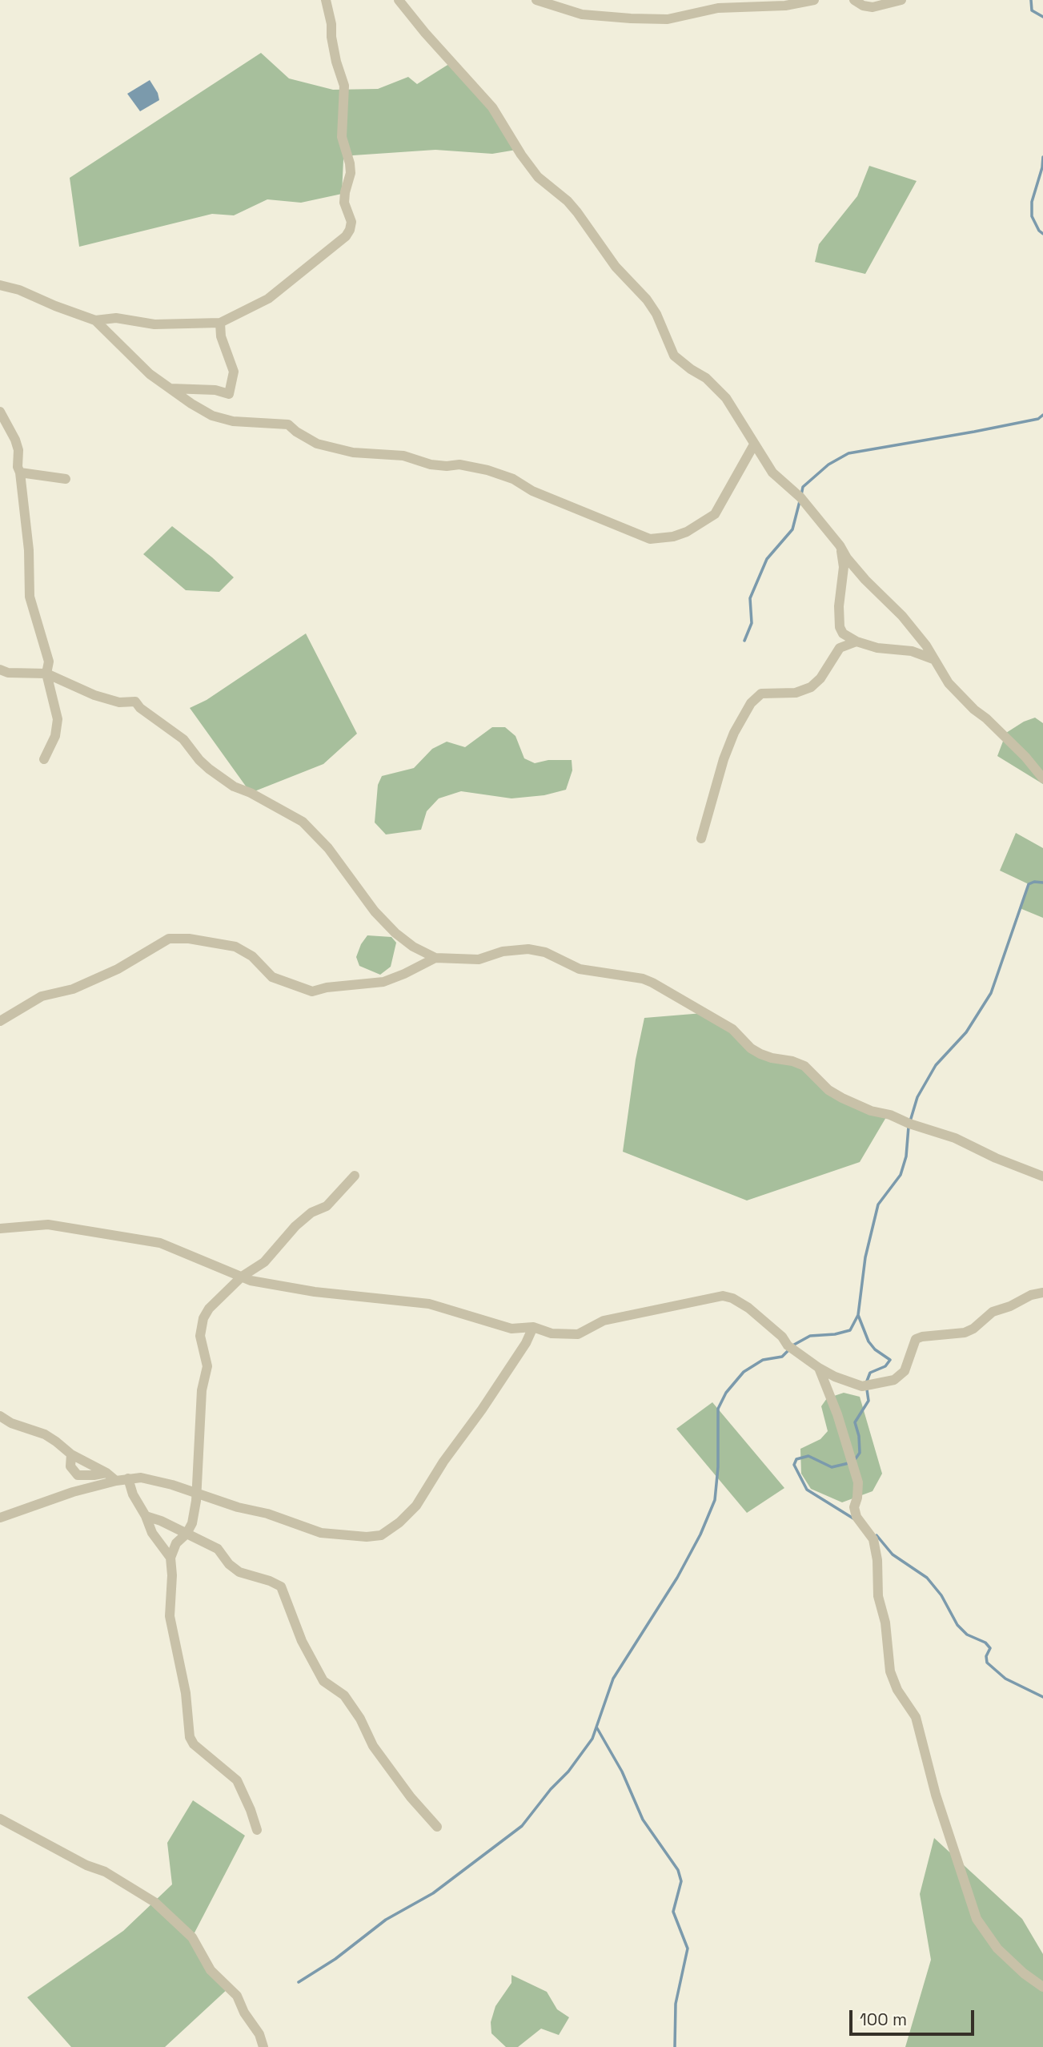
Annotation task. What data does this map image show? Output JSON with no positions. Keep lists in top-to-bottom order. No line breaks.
{"scale_bar":"100 m"}
